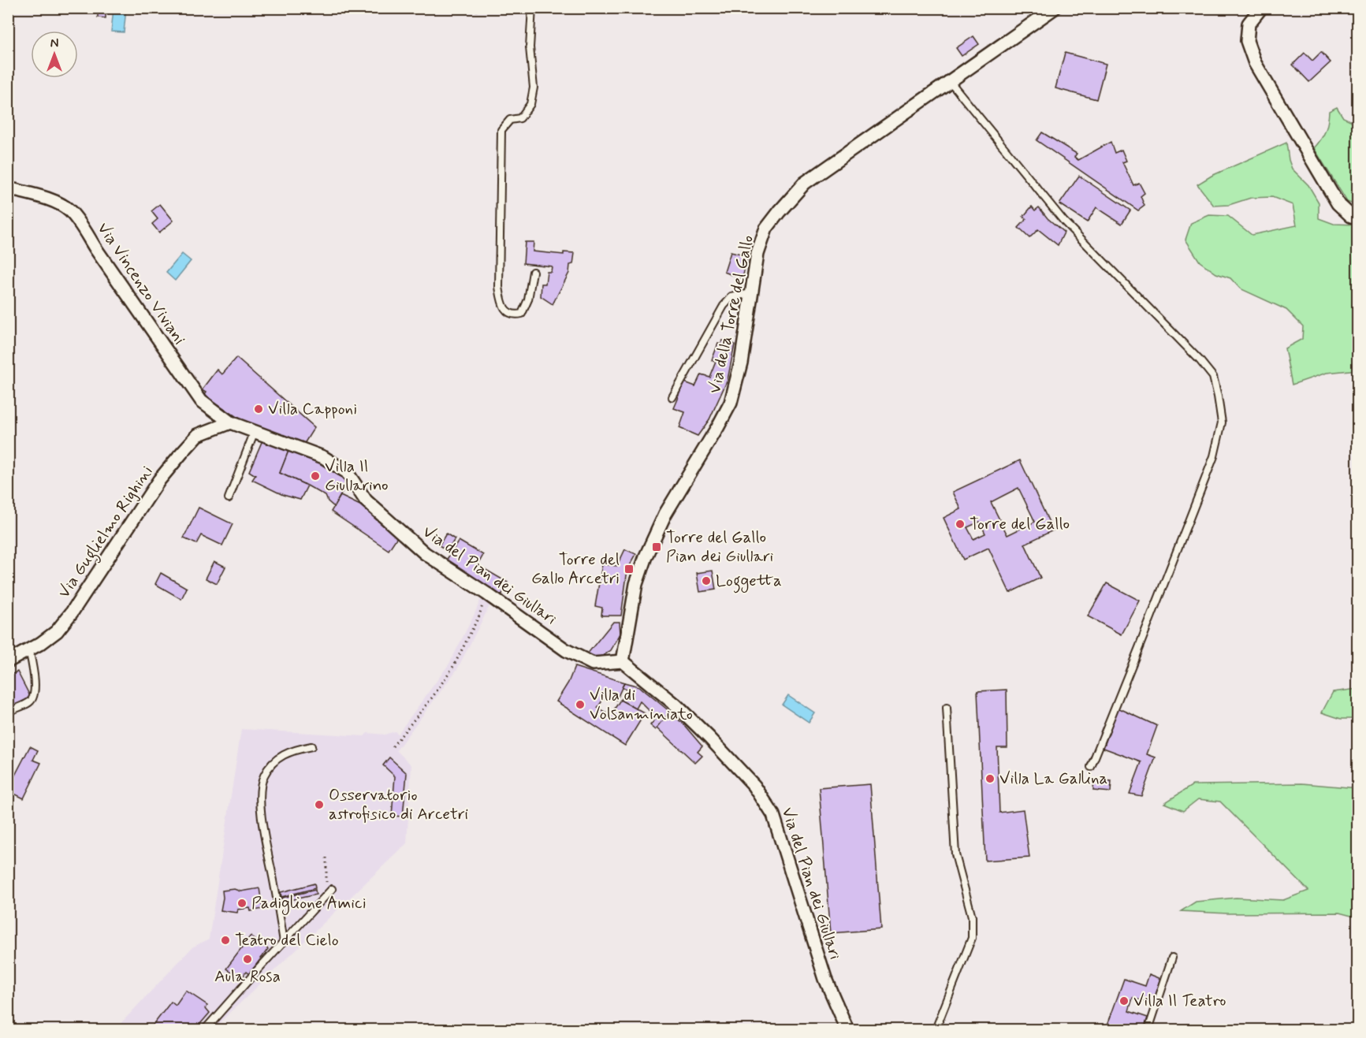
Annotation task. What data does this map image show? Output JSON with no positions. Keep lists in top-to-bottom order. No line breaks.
{"streets":{"street":["Via Vincenzo Viviani","Via della Torre del Gallo","Via Guglielmo Righini","Via del Pian dei Giullari"]},"crossings":[["Via Vincenzo Viviani","Via Guglielmo Righini"],["Via Vincenzo Viviani","Via del Pian dei Giullari"],["Via della Torre del Gallo","Via del Pian dei Giullari"],["Via Guglielmo Righini","Via del Pian dei Giullari"]],"places":{"other":["Villa Capponi","Villa Il Giullarino","Torre del Gallo","Loggetta","Villa di Volsanminiato","Villa La Gallina","Osservatorio astrofisico di Arcetri","Padiglione Amici","Teatro del Cielo","Aula Rosa","Villa Il Teatro"],"transit":["Torre del Gallo Pian dei Giullari","Torre del Gallo Arcetri"]},"north":"top"}
